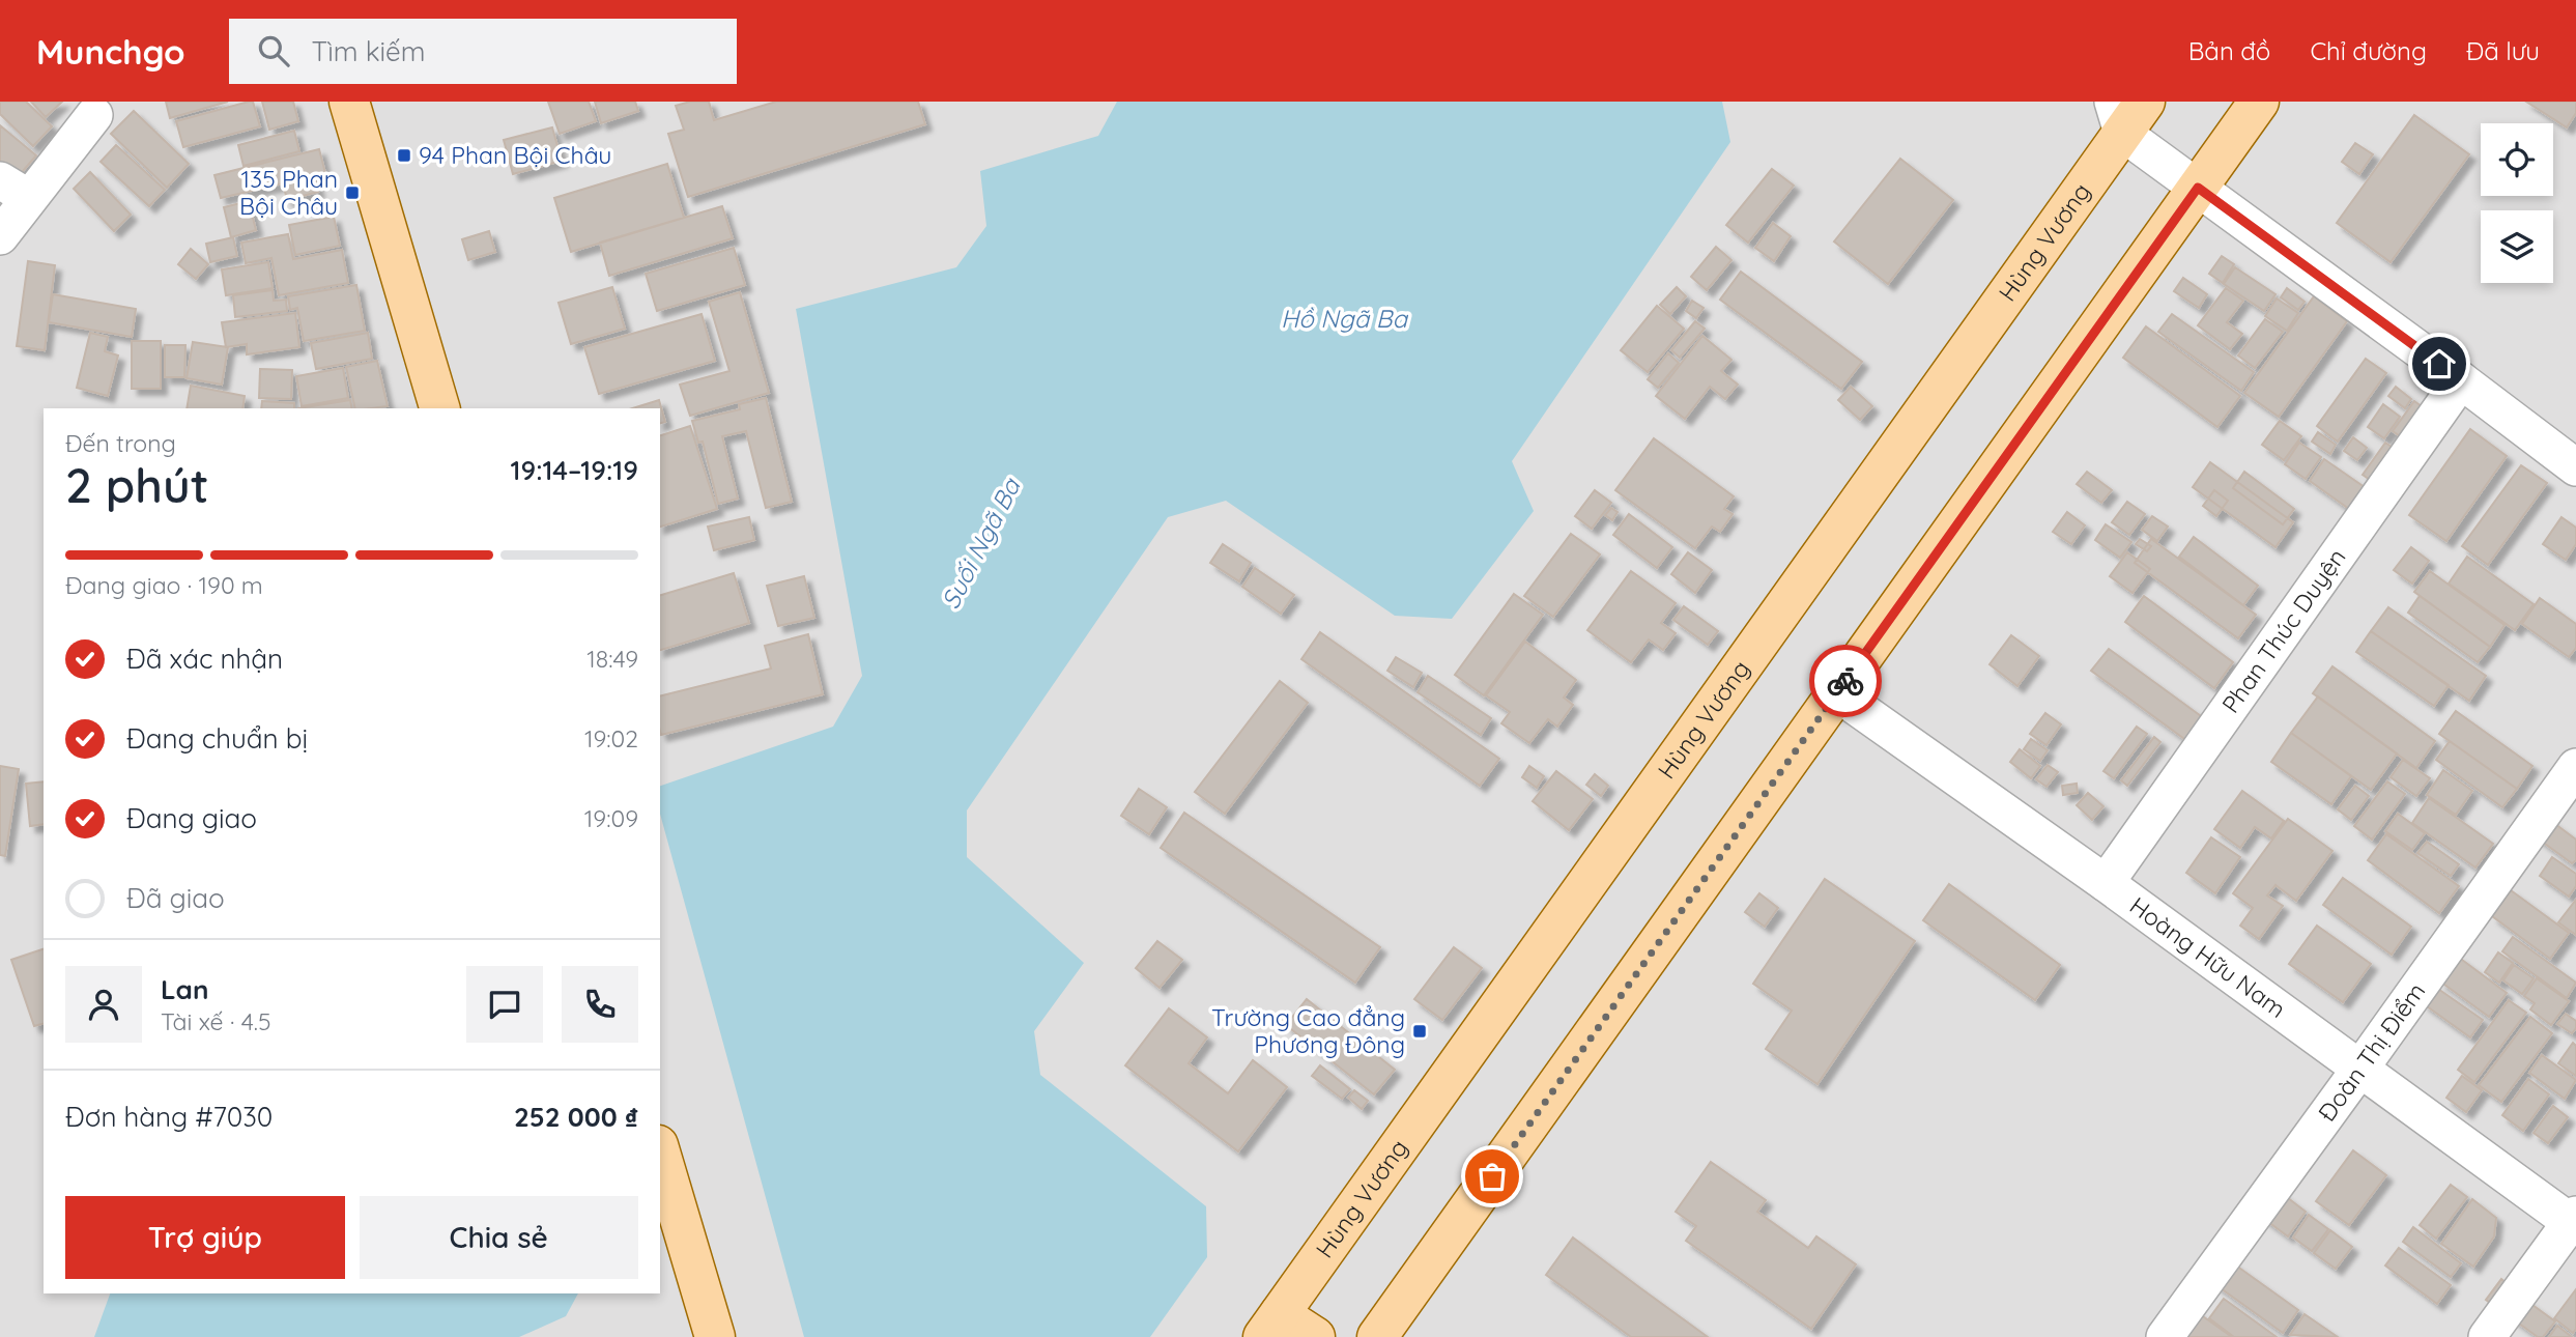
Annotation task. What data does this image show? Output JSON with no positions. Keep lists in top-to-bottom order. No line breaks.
{"streets":{"main road":["Hùng Vương"],"street":["Phan Thúc Duyện","Hoàng Hữu Nam","Đoàn Thị Điểm"]},"crossings":[["Phan Thúc Duyện","Hoàng Hữu Nam"],["Hoàng Hữu Nam","Đoàn Thị Điểm"]],"water":["Hồ Ngã Ba","Suối Ngã Ba"],"places":{"transit":["94 Phan Bội Châu","135 Phan Bội Châu","Trường Cao đẳng Phương Đông"]},"page":{"header":"Munchgo","search":"Tìm kiếm","nav":["Bản đồ","Chỉ đường","Đã lưu"],"heading":["2 phút","Đến trong","19:14–19:19"],"panel":["Lan","Tài xế · 4.5","Đơn hàng #7030","252 000 ₫"],"bar":"Đang giao · 190 m","list":[["Đã xác nhận","18:49"],["Đang chuẩn bị","19:02"],["Đang giao","19:09"],"Đã giao"],"buttons":["Trợ giúp","Chia sẻ"]}}
